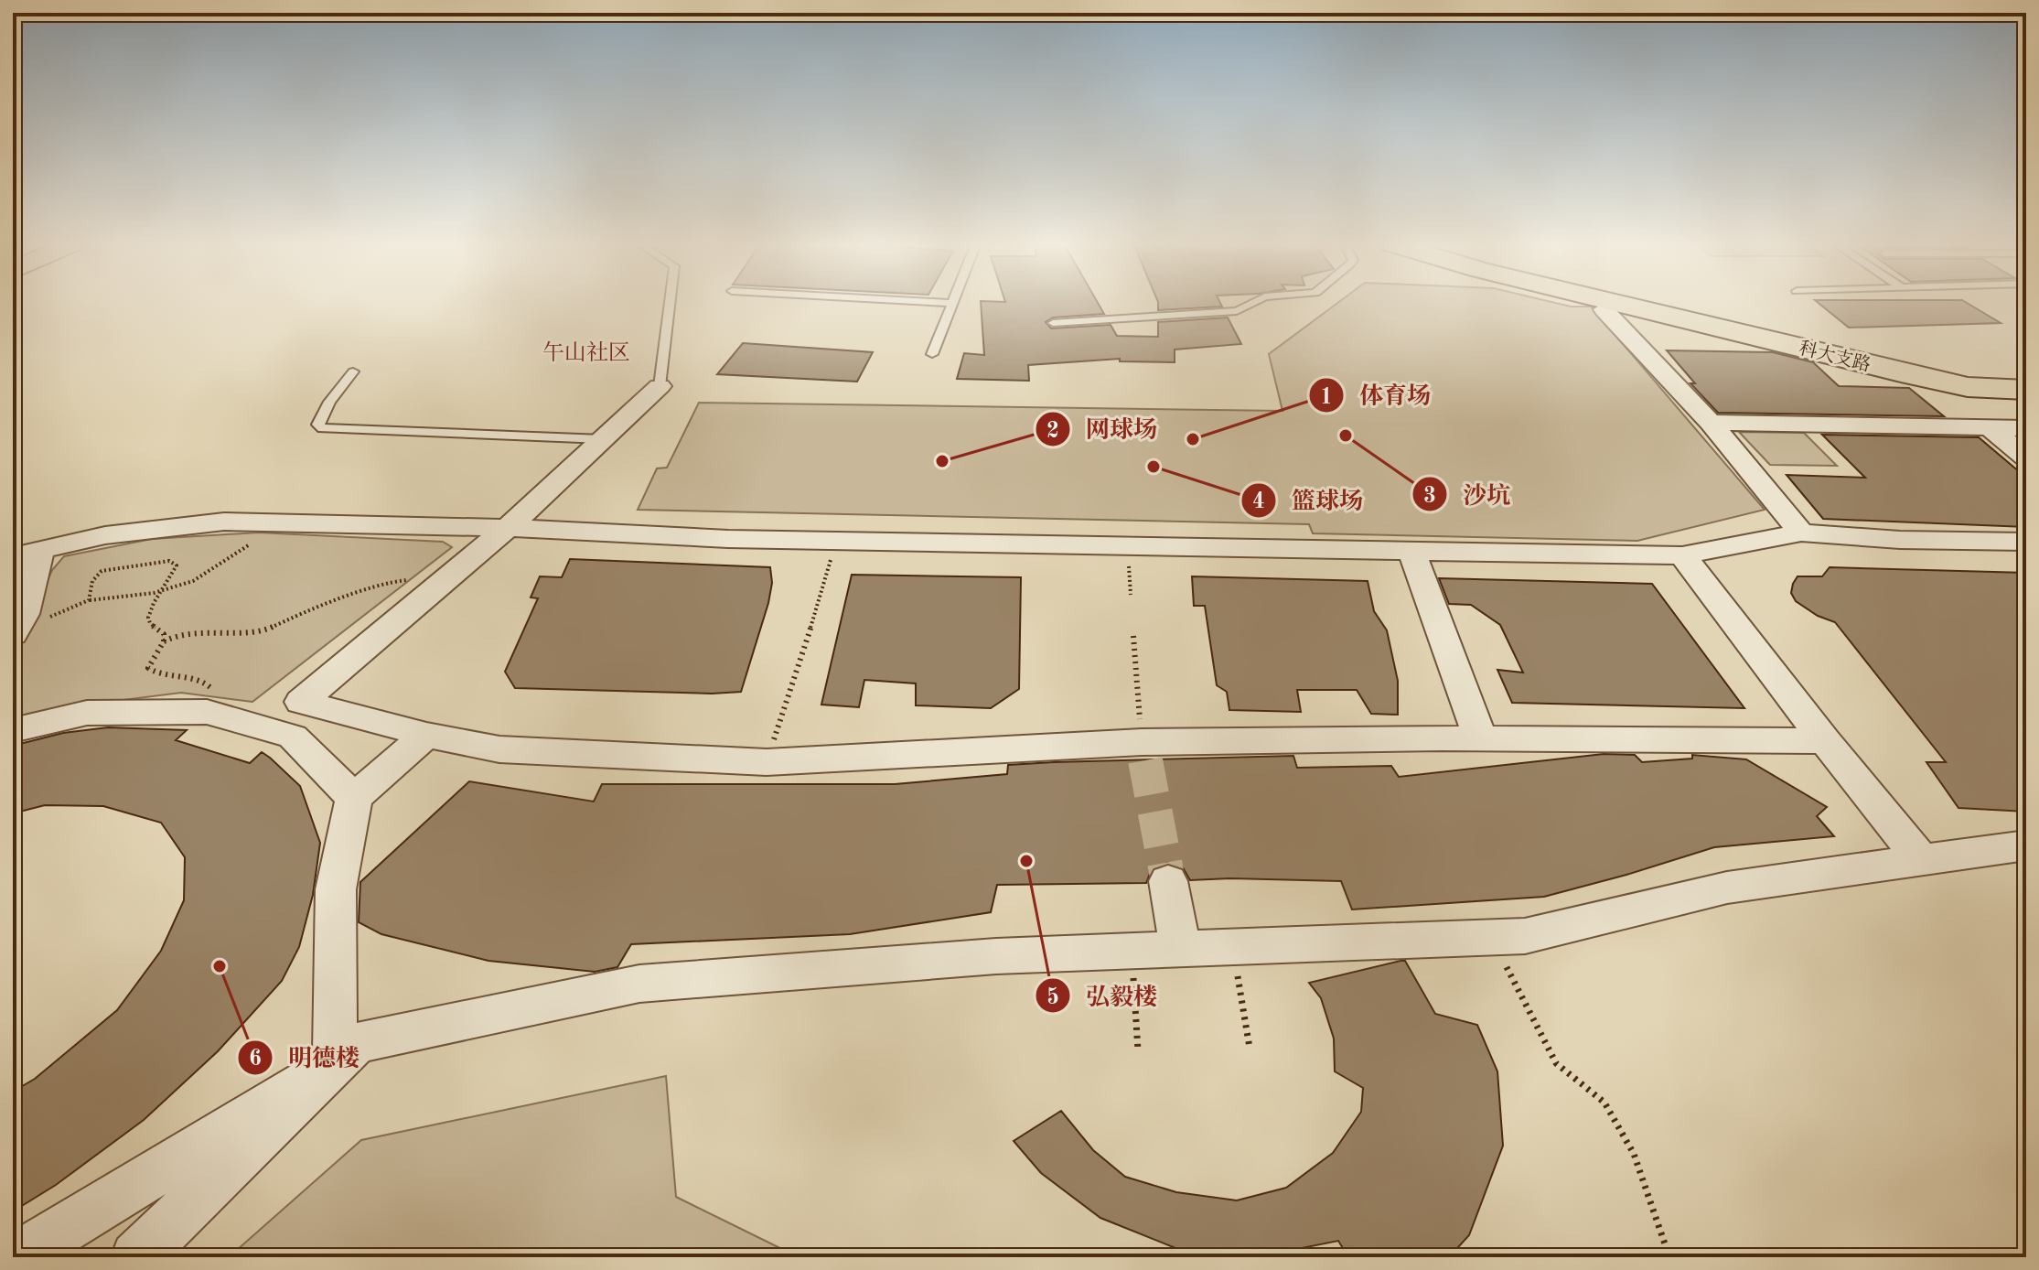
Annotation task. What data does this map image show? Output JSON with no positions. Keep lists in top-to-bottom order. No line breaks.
{"streets":{"main road":["科大支路"]},"districts":["午山社区"],"places":["沙坑","体育场","网球场","篮球场","弘毅楼","明德楼"]}
